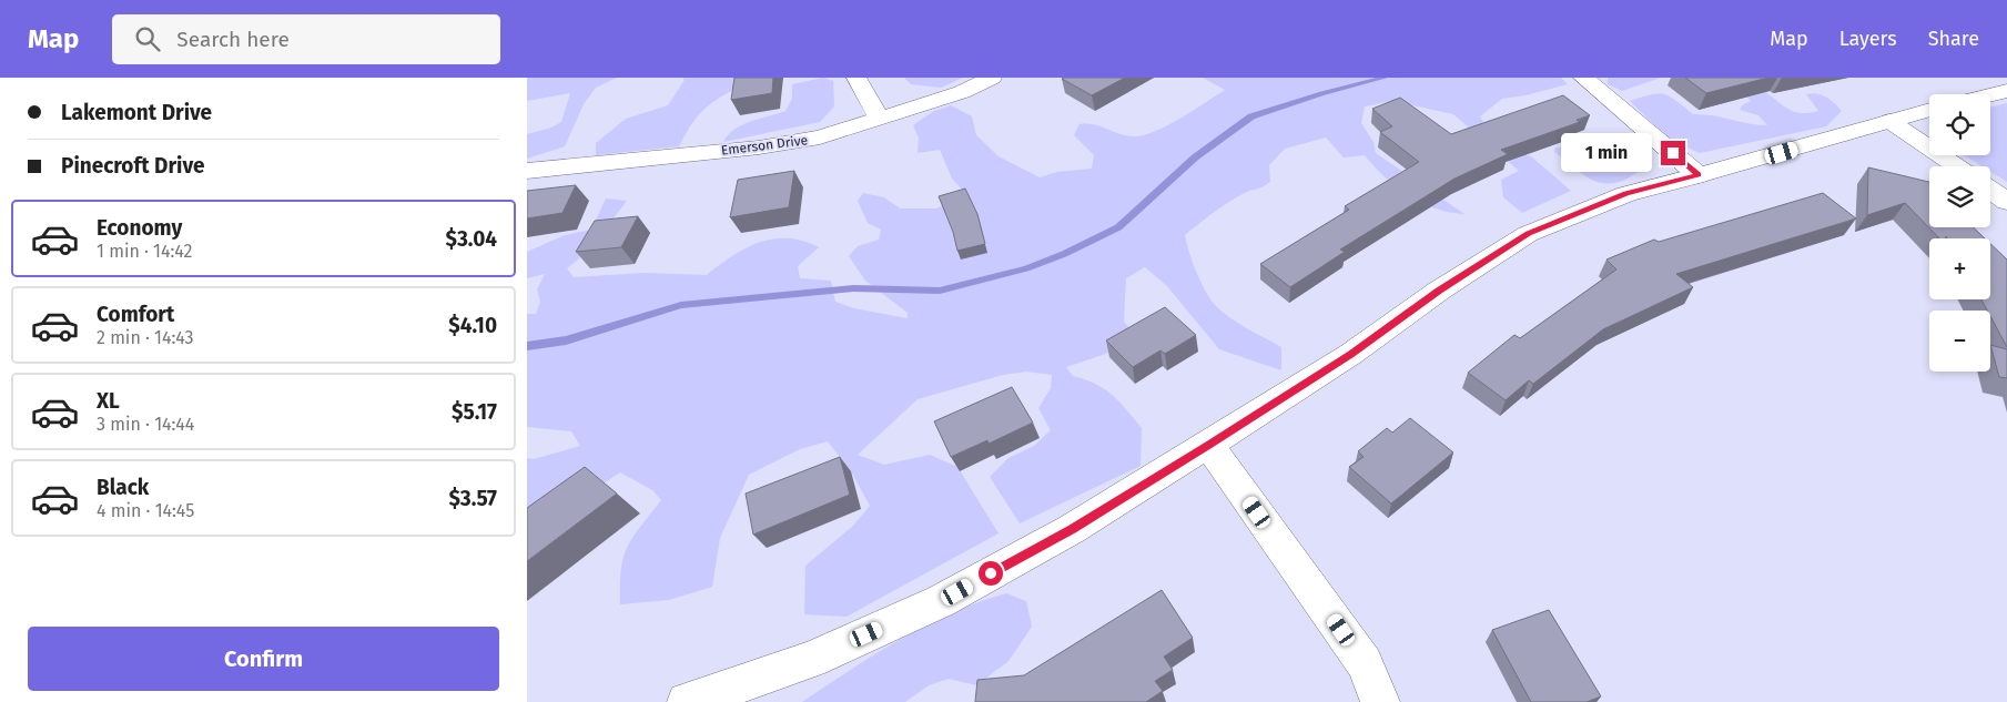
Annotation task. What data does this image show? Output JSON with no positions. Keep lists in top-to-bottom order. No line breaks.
{"streets":{"street":["Emerson Drive"]},"page":{"header":"Map","search":"Search here","nav":["Map","Layers","Share"],"banner":["Lakemont Drive","Pinecroft Drive"],"map_buttons":["+","−"],"bubble":"1 min","list":[{"name":"Economy","note":"1 min · 14:42","value":"$3.04"},{"name":"Comfort","note":"2 min · 14:43","value":"$4.10"},{"name":"XL","note":"3 min · 14:44","value":"$5.17"},{"name":"Black","note":"4 min · 14:45","value":"$3.57"}],"buttons":"Confirm"}}
